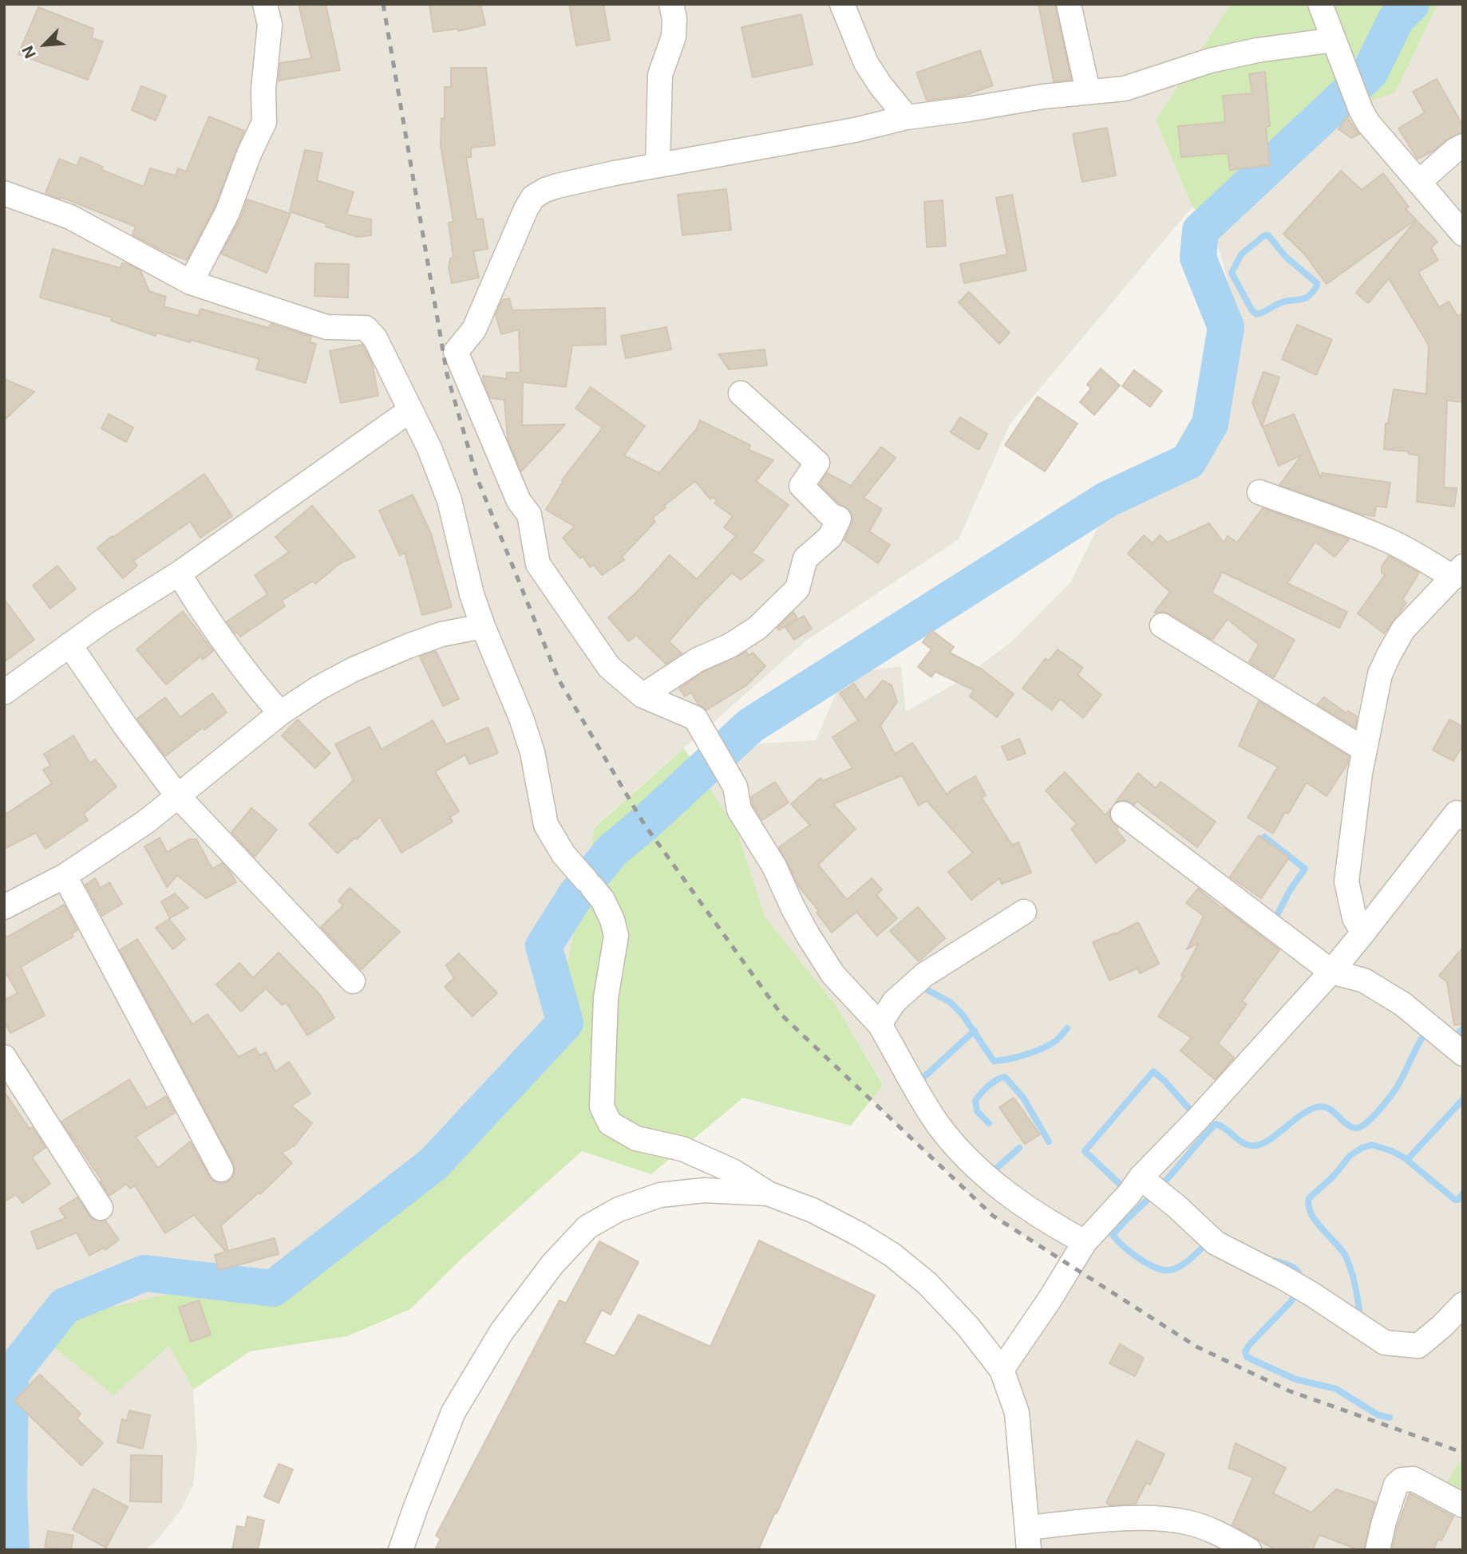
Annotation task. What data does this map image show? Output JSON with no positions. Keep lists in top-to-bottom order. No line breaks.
{"north":"bottom left"}
